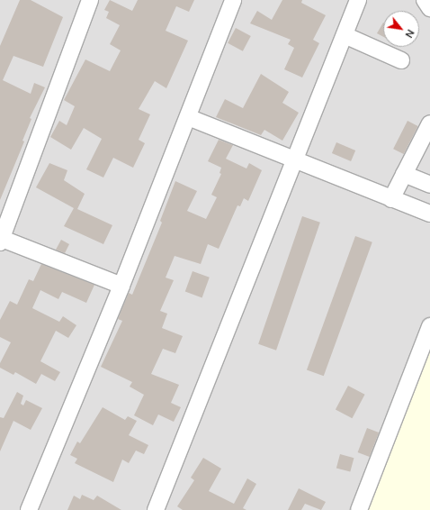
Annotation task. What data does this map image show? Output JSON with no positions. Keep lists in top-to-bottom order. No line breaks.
{"north":"bottom right"}
